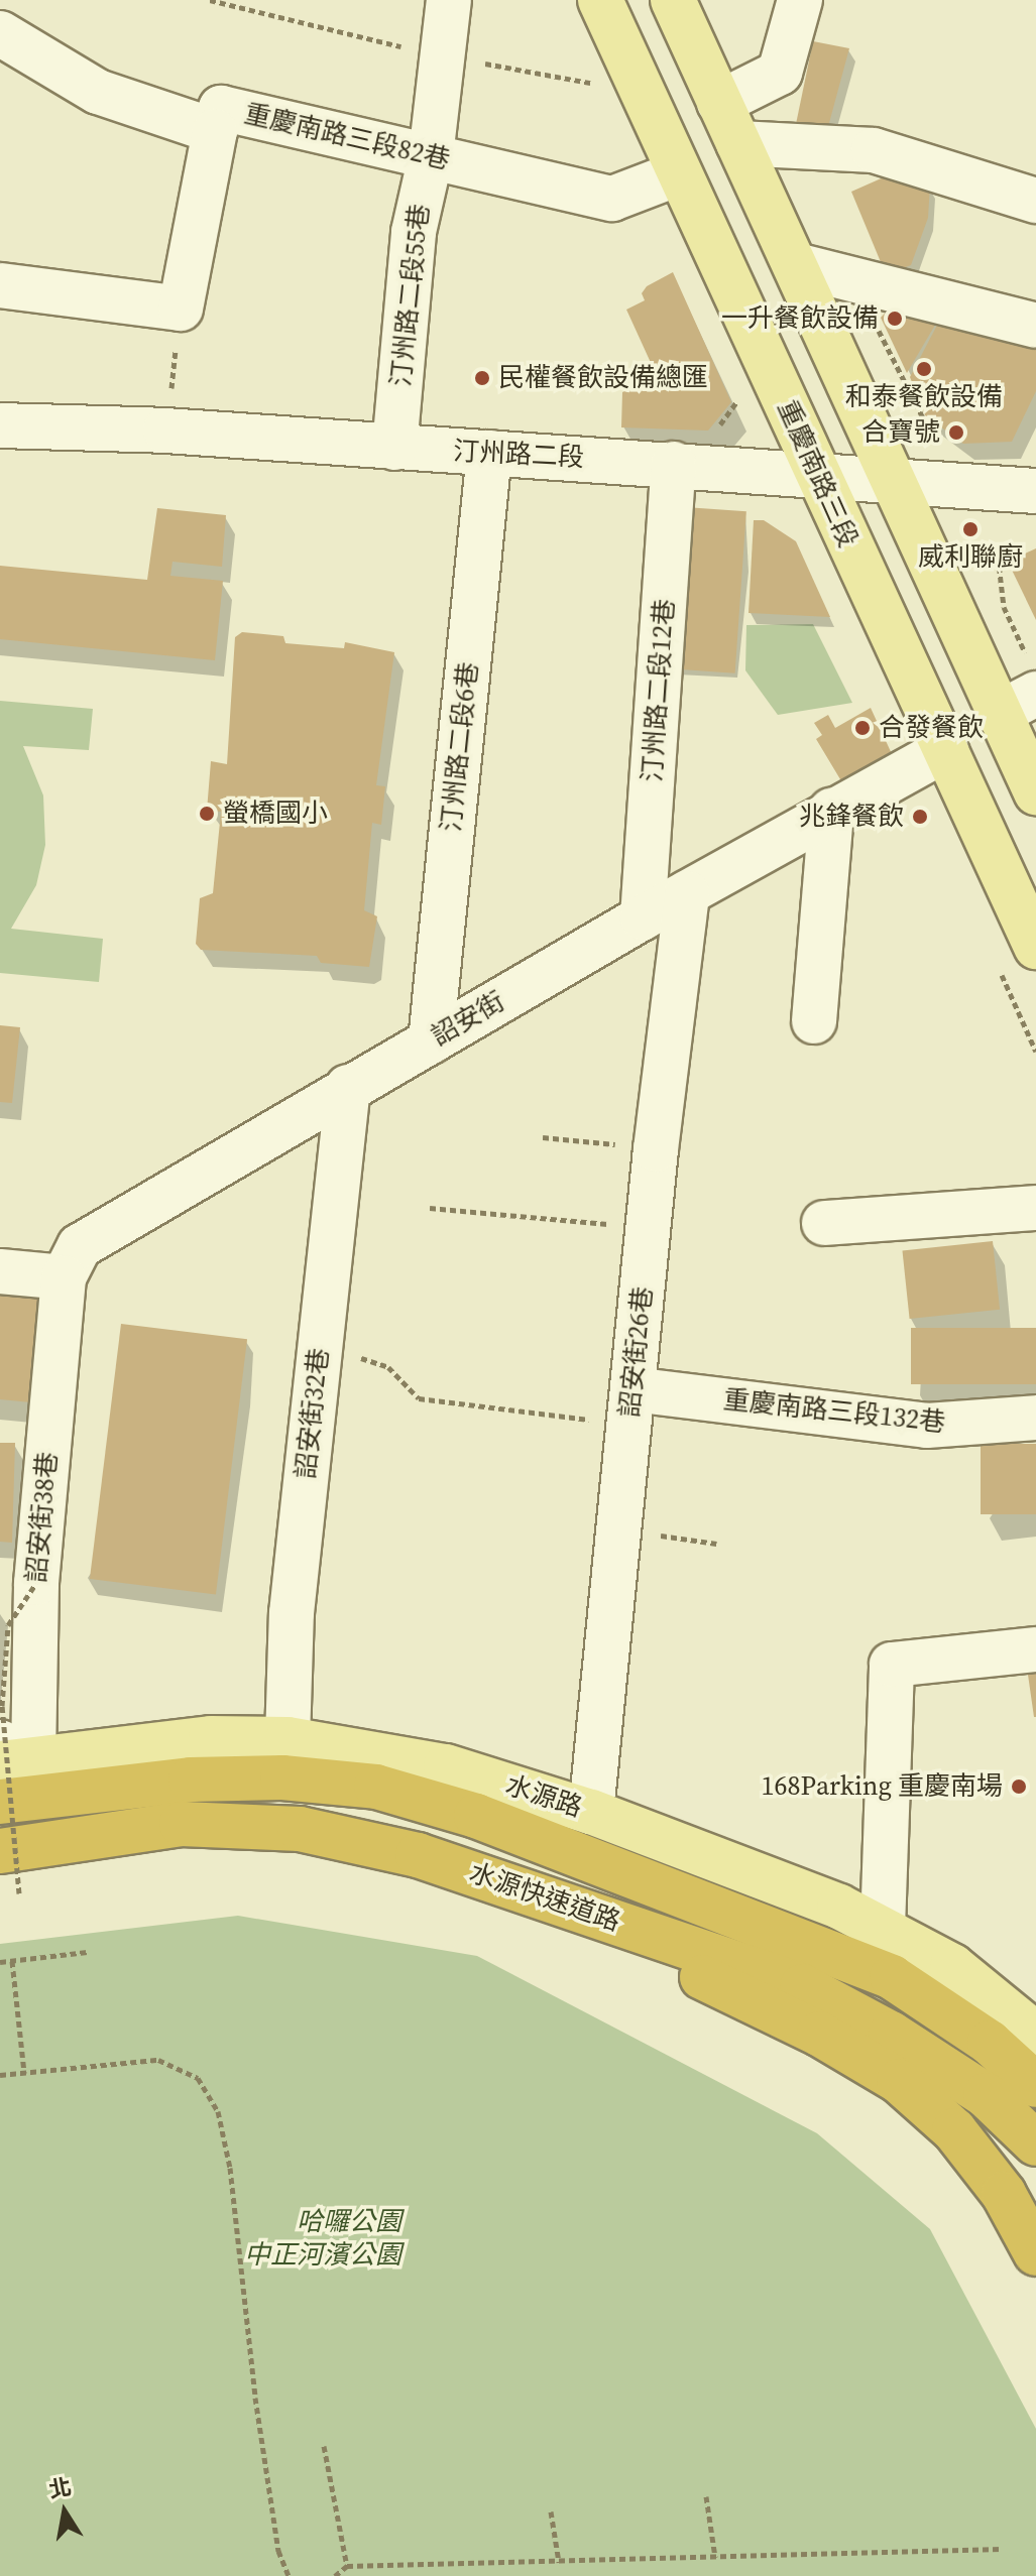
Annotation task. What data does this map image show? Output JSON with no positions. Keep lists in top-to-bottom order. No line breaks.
{"streets":{"highway":["水源快速道路"],"main road":["重慶南路三段","水源路"],"street":["重慶南路三段82巷","汀州路二段55巷","汀州路二段","汀州路二段12巷","汀州路二段6巷","詔安街","詔安街26巷","重慶南路三段132巷","詔安街32巷","詔安街38巷"]},"crossings":[["重慶南路三段82巷","汀州路二段55巷"],["重慶南路三段82巷","重慶南路三段"],["汀州路二段55巷","汀州路二段"],["汀州路二段","重慶南路三段"],["汀州路二段","汀州路二段12巷"],["汀州路二段","汀州路二段6巷"],["重慶南路三段","詔安街"],["汀州路二段12巷","詔安街"],["汀州路二段6巷","詔安街"],["詔安街","詔安街26巷"],["詔安街","詔安街32巷"],["詔安街","詔安街38巷"],["詔安街26巷","重慶南路三段132巷"],["詔安街26巷","水源路"],["詔安街32巷","水源路"],["詔安街38巷","水源路"]],"parks":["哈囉公園","中正河濱公園"],"places":["一升餐飲設備","和泰餐飲設備","民權餐飲設備總匯","合寶號","威利聯廚","合發餐飲","螢橋國小","兆鋒餐飲","168Parking 重慶南場"],"north":"top"}
